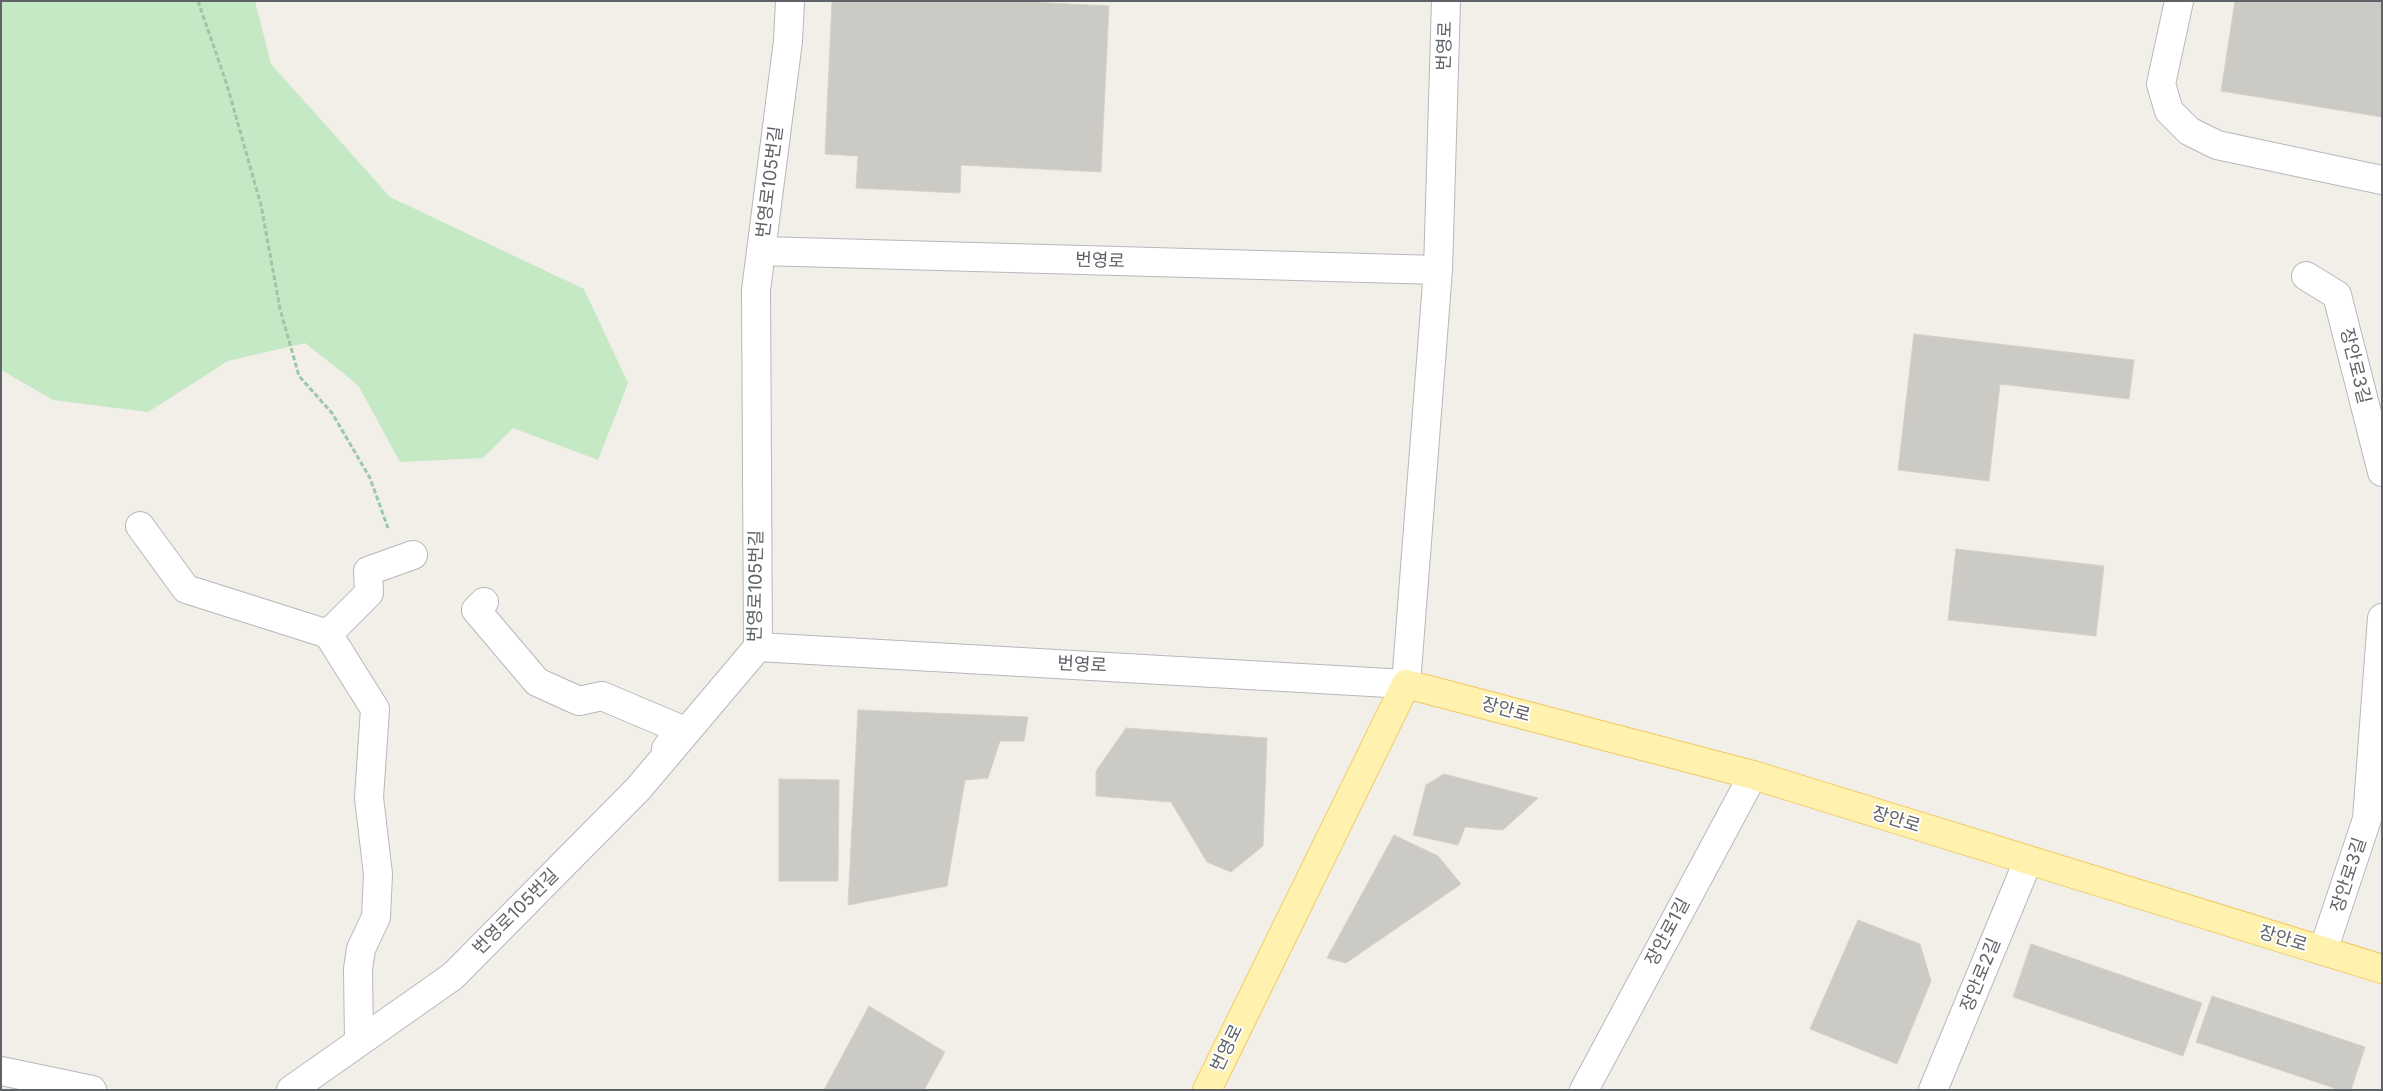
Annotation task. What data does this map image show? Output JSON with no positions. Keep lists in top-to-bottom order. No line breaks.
{"streets":{"main road":["번영로","장안로"],"street":["번영로105번길","장안로3길","장안로1길","장안로2길"]},"crossings":[["번영로","번영로105번길"],["번영로","장안로"],["장안로3길","장안로"],["장안로","장안로1길"],["장안로","장안로2길"]]}
